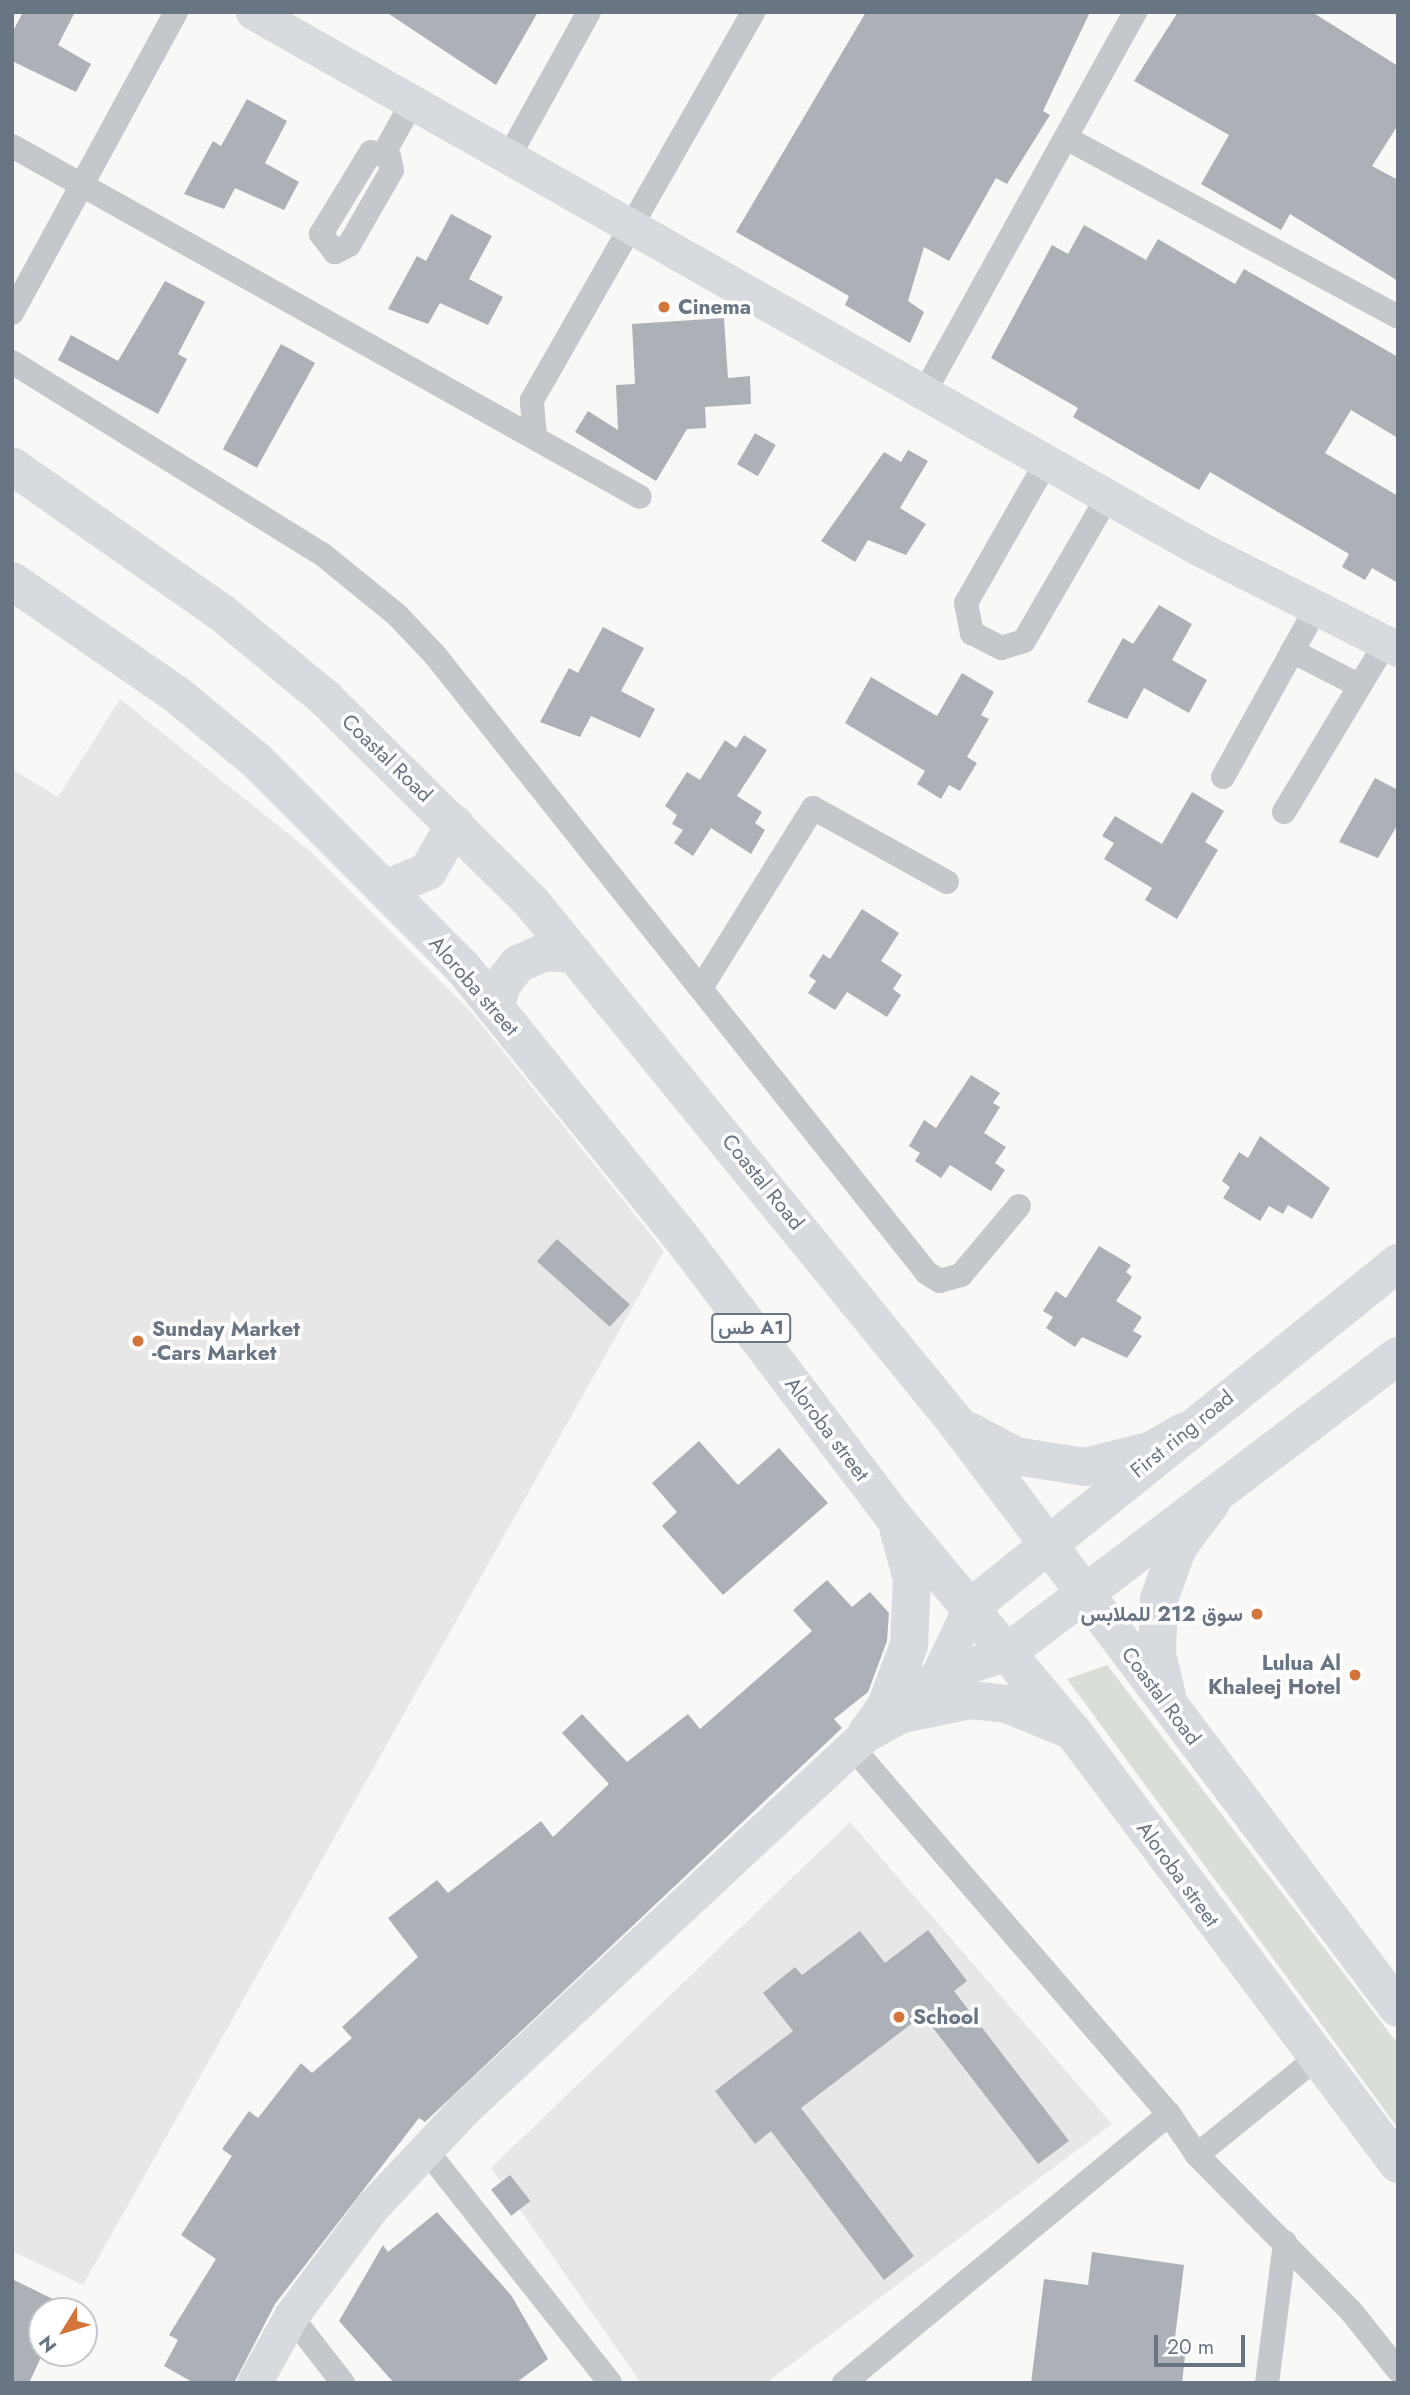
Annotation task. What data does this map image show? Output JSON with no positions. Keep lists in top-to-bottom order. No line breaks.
{"streets":{"main road":["Coastal Road","Aloroba street","طس A1","First ring road"]},"crossings":[["Coastal Road","First ring road"],["Aloroba street","First ring road"]],"places":["Cinema","Sunday Market -Cars Market","سوق 212 للملابس","Lulua Al Khaleej Hotel","School"],"scale_bar":"20 m","north":"bottom left"}
